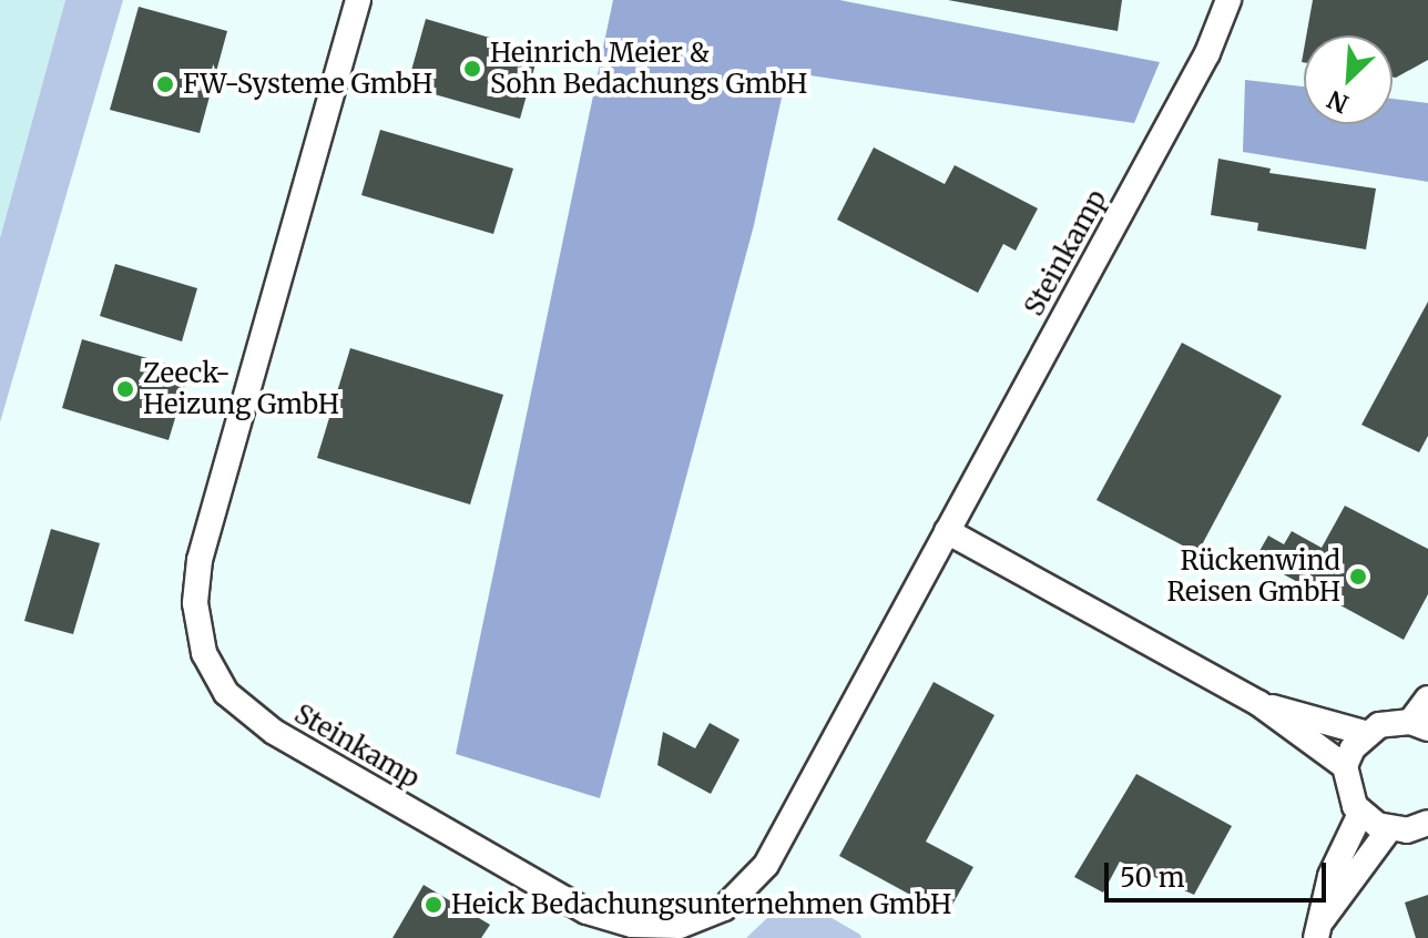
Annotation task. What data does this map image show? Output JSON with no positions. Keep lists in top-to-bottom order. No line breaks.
{"streets":{"street":["Steinkamp"]},"places":["Heinrich Meier & Sohn Bedachungs GmbH","FW-Systeme GmbH","Zeeck- Heizung GmbH","Rückenwind Reisen GmbH","Heick Bedachungsunternehmen GmbH"],"scale_bar":"50 m","north":"bottom left"}
